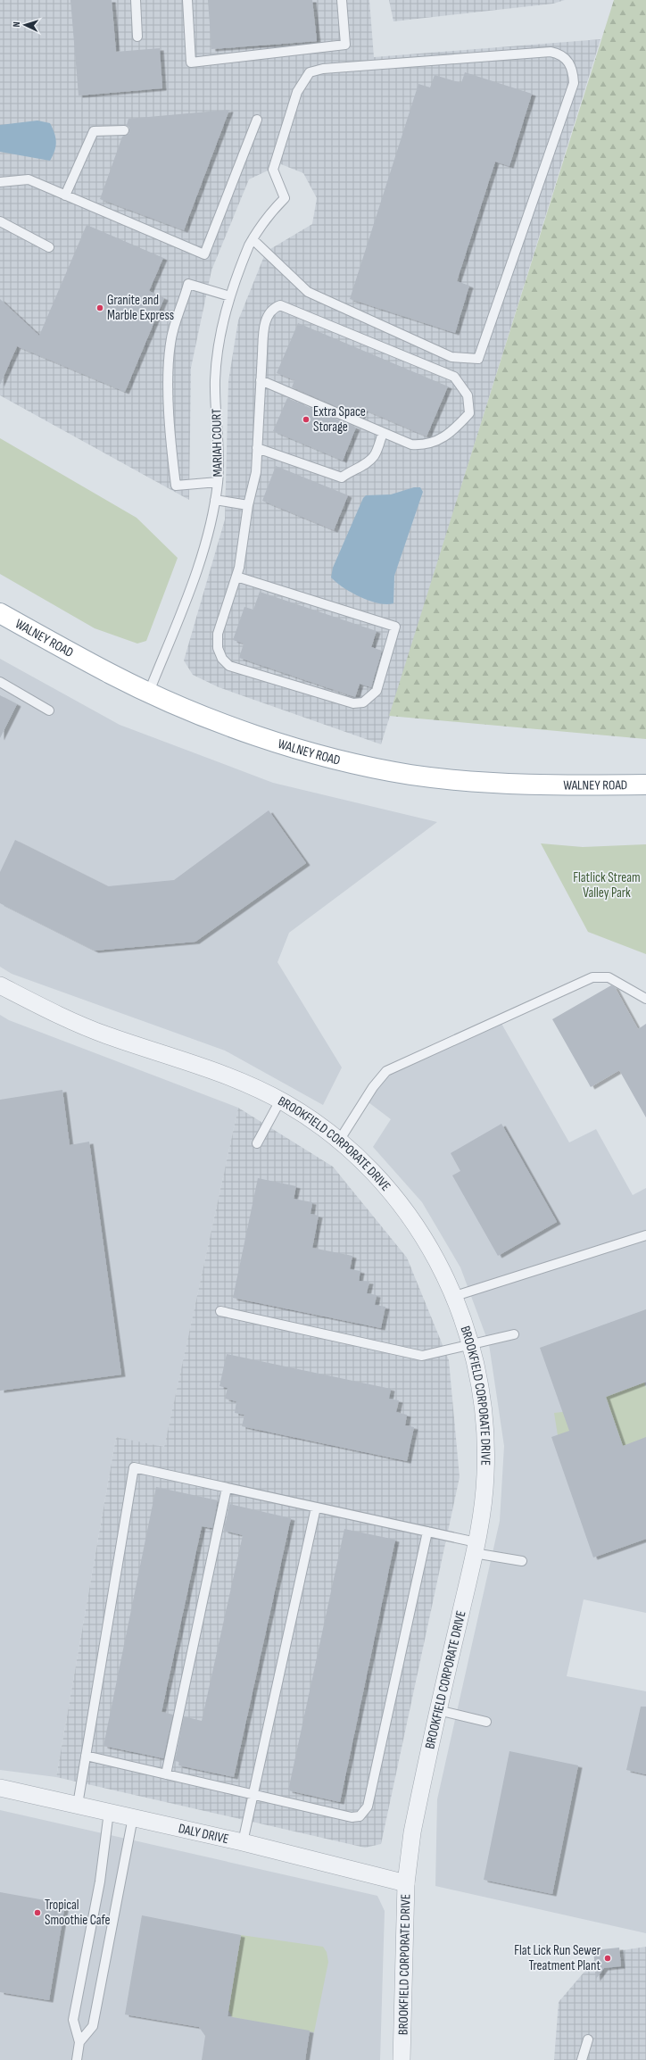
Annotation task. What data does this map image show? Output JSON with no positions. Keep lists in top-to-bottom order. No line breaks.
{"streets":{"main road":["WALNEY ROAD"],"street":["BROOKFIELD CORPORATE DRIVE","DALY DRIVE"],"lane":["MARIAH COURT"]},"crossings":[["MARIAH COURT","WALNEY ROAD"],["BROOKFIELD CORPORATE DRIVE","DALY DRIVE"]],"parks":["Flatlick Stream Valley Park"],"places":["Granite and Marble Express","Extra Space Storage","Tropical Smoothie Cafe","Flat Lick Run Sewer Treatment Plant"],"north":"left"}
